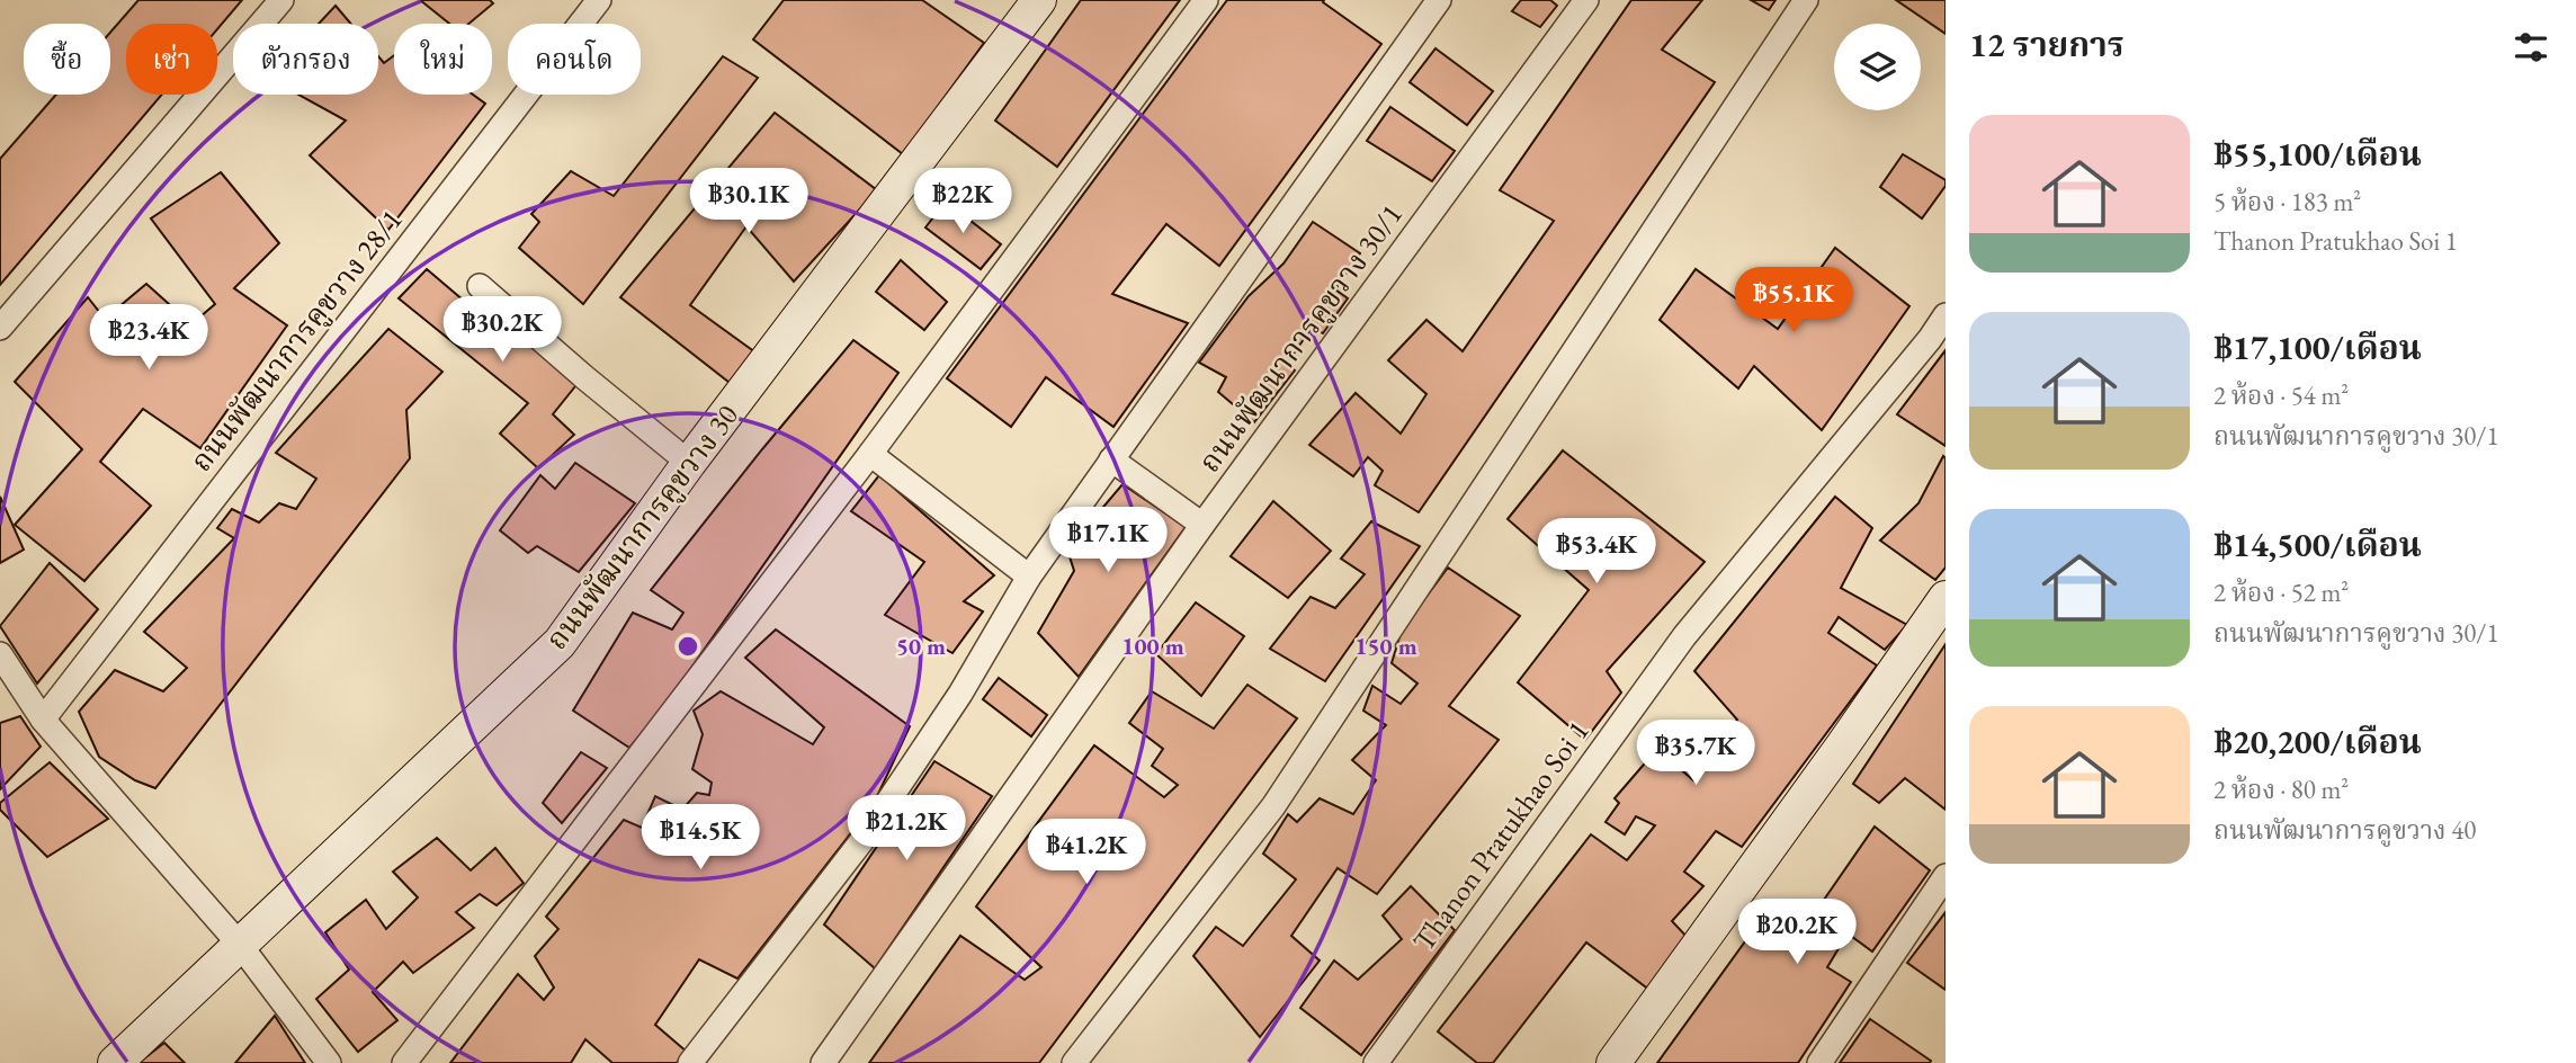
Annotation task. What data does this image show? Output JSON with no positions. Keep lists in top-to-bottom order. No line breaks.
{"streets":{"street":["ถนนพัฒนาการคูขวาง 30/1","ถนนพัฒนาการคูขวาง 28/1","ถนนพัฒนาการคูขวาง 30","Thanon Pratukhao Soi 1"]},"page":{"heading":"12 รายการ","chip":["ซื้อ","เช่า","ตัวกรอง","ใหม่","คอนโด"],"list":[{"name":"฿55,100/เดือน","note":"5 ห้อง · 183 m² · Thanon Pratukhao Soi 1"},{"name":"฿17,100/เดือน","note":"2 ห้อง · 54 m² · ถนนพัฒนาการคูขวาง 30/1"},{"name":"฿14,500/เดือน","note":"2 ห้อง · 52 m² · ถนนพัฒนาการคูขวาง 30/1"},{"name":"฿20,200/เดือน","note":"2 ห้อง · 80 m² · ถนนพัฒนาการคูขวาง 40"}],"price":["฿30.1K","฿22K","฿55.1K","฿30.2K","฿23.4K","฿17.1K","฿53.4K","฿35.7K","฿21.2K","฿14.5K","฿41.2K","฿20.2K"]},"rings":["50 m","100 m","150 m"]}
